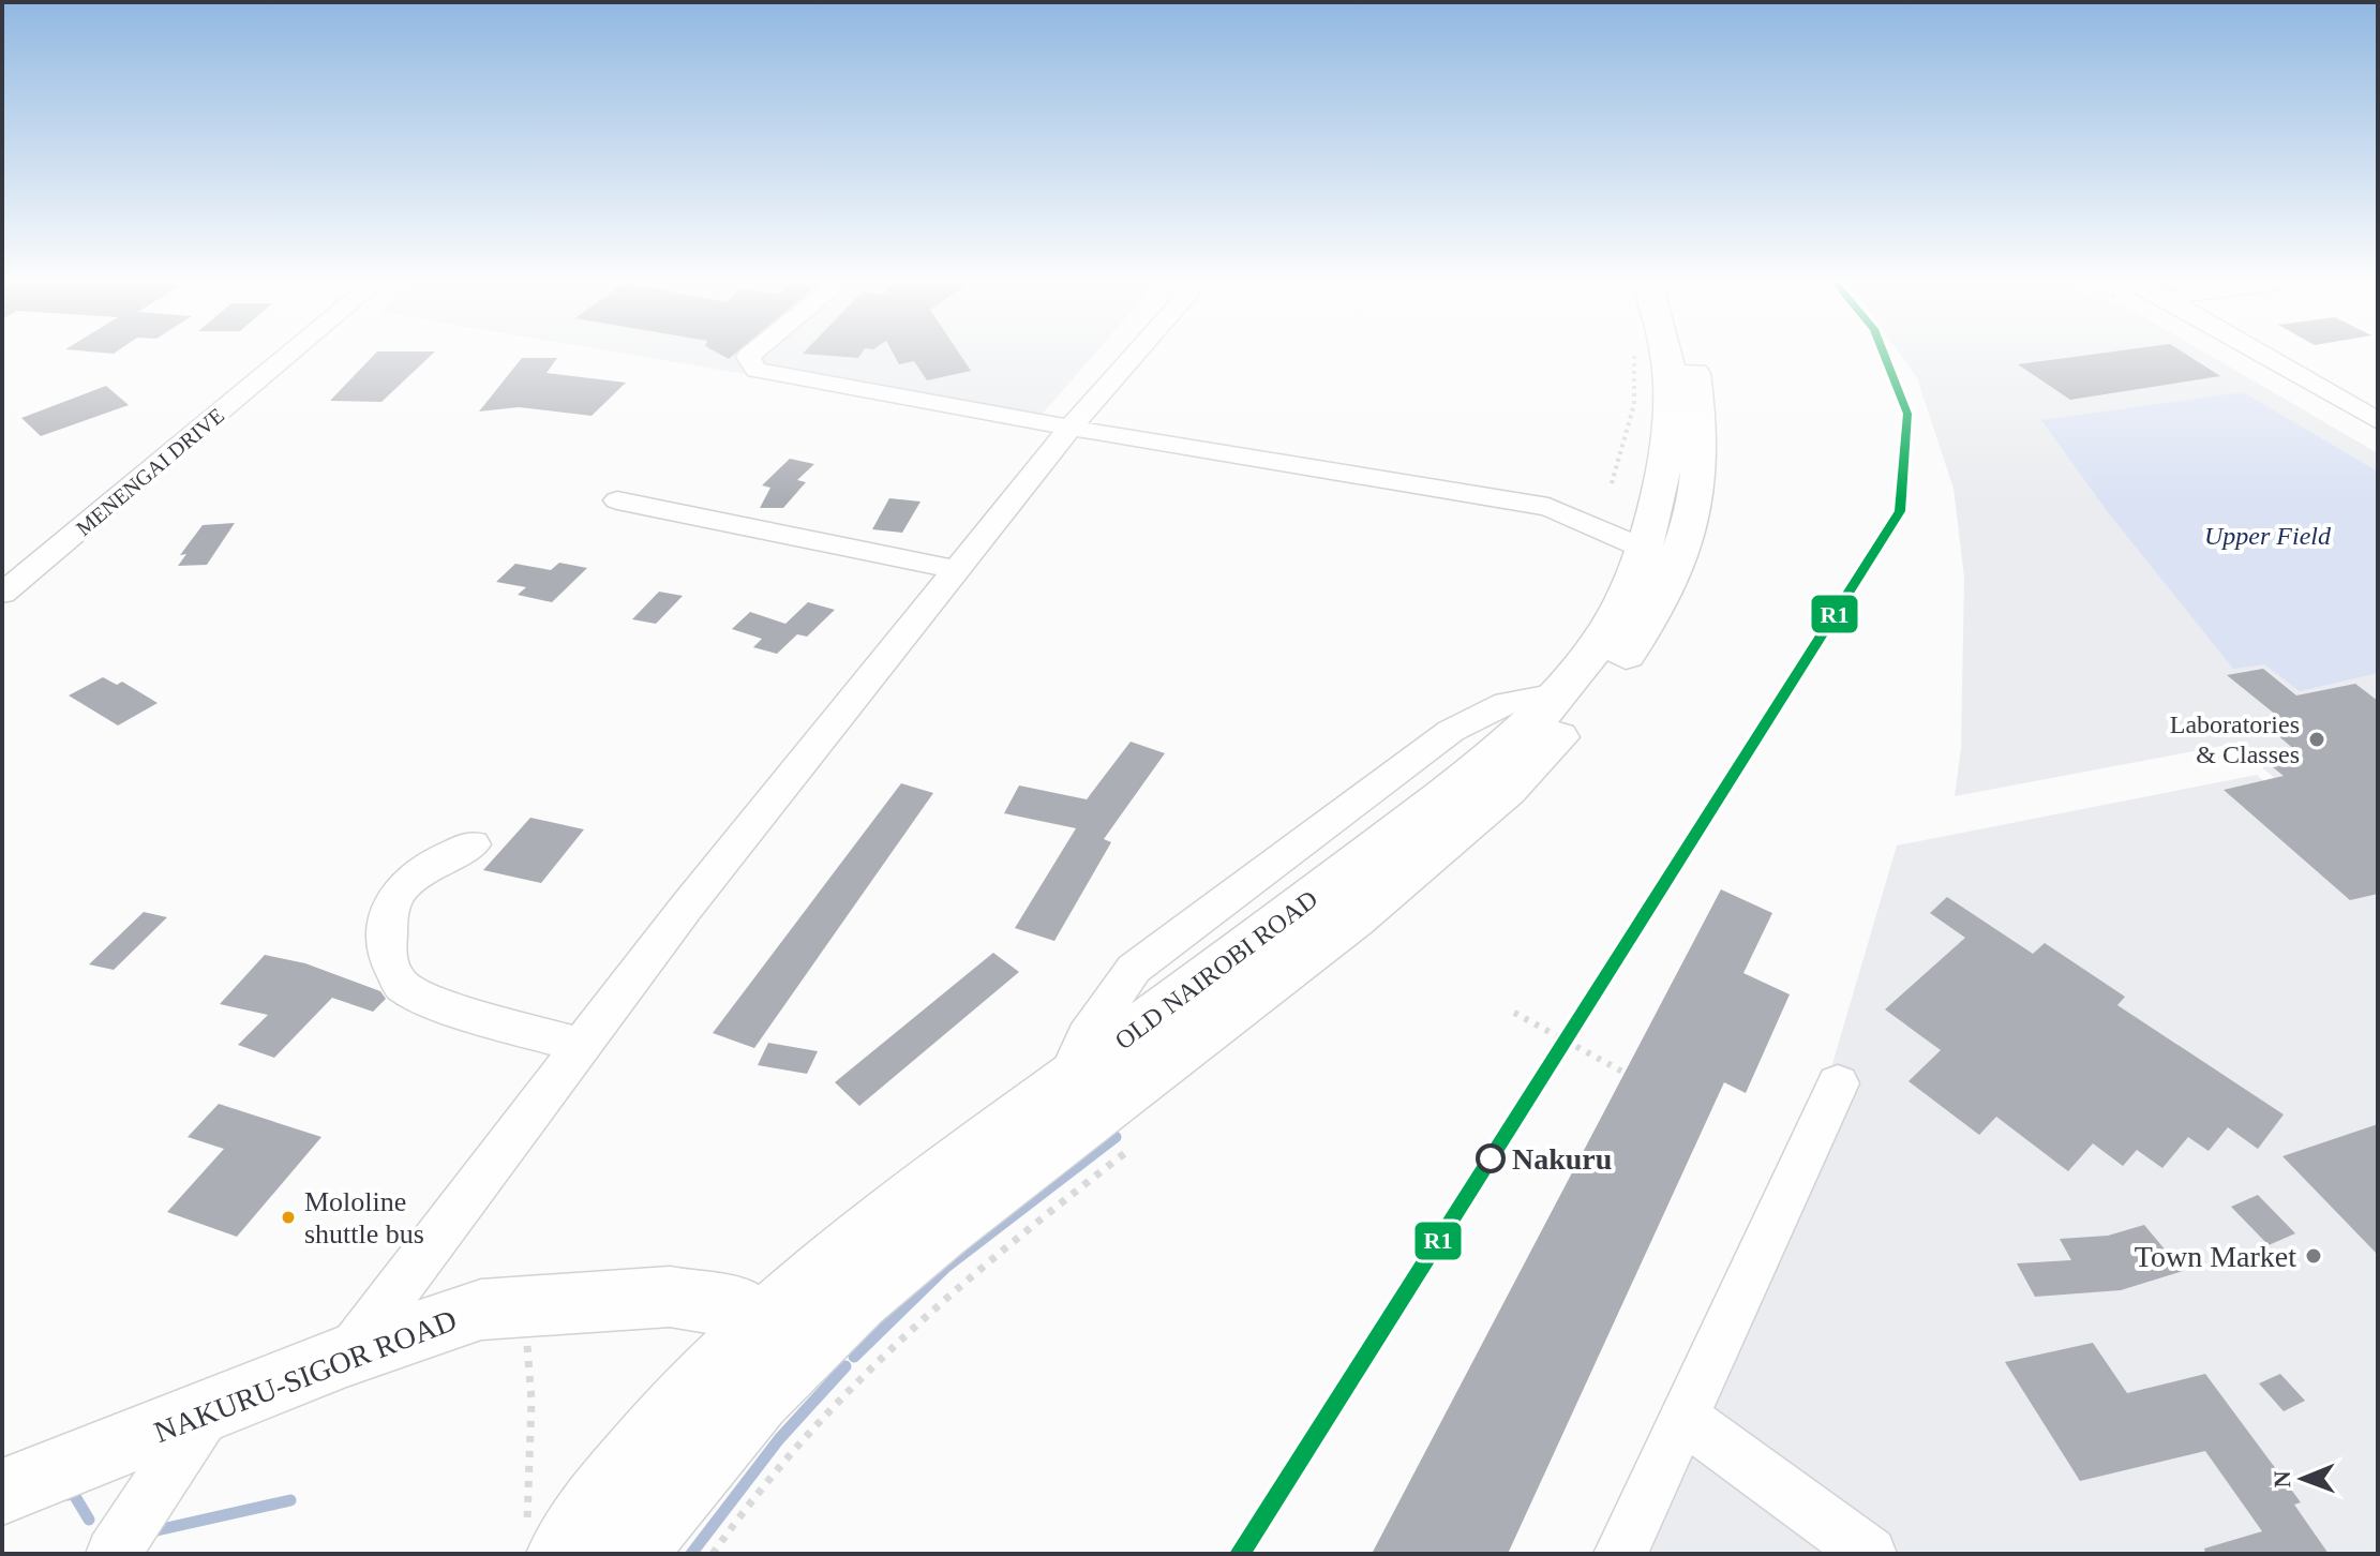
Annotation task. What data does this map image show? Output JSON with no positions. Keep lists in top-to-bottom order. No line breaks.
{"streets":{"highway":["OLD NAIROBI ROAD"],"main road":["NAKURU-SIGOR ROAD"],"street":["MENENGAI DRIVE"]},"crossings":[["OLD NAIROBI ROAD","NAKURU-SIGOR ROAD"]],"parks":["Upper Field"],"places":["Laboratories & Classes","Nakuru","Mololine shuttle bus","Town Market"],"lines":["transit line R1"],"north":"left"}
